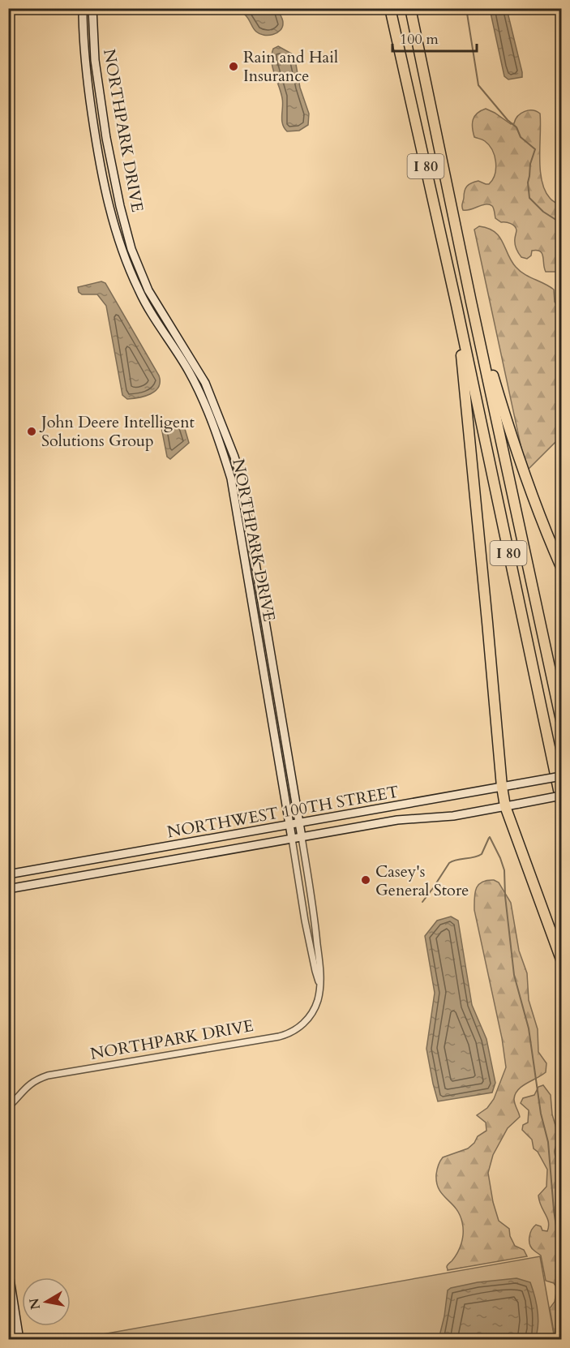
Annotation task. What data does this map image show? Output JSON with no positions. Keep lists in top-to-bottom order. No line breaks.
{"streets":{"highway":["I 80"],"street":["NORTHPARK DRIVE","NORTHWEST 100TH STREET"]},"crossings":[["NORTHPARK DRIVE","NORTHWEST 100TH STREET"]],"places":["Rain and Hail Insurance","John Deere Intelligent Solutions Group","Casey's General Store"],"scale_bar":"100 m","north":"left"}
